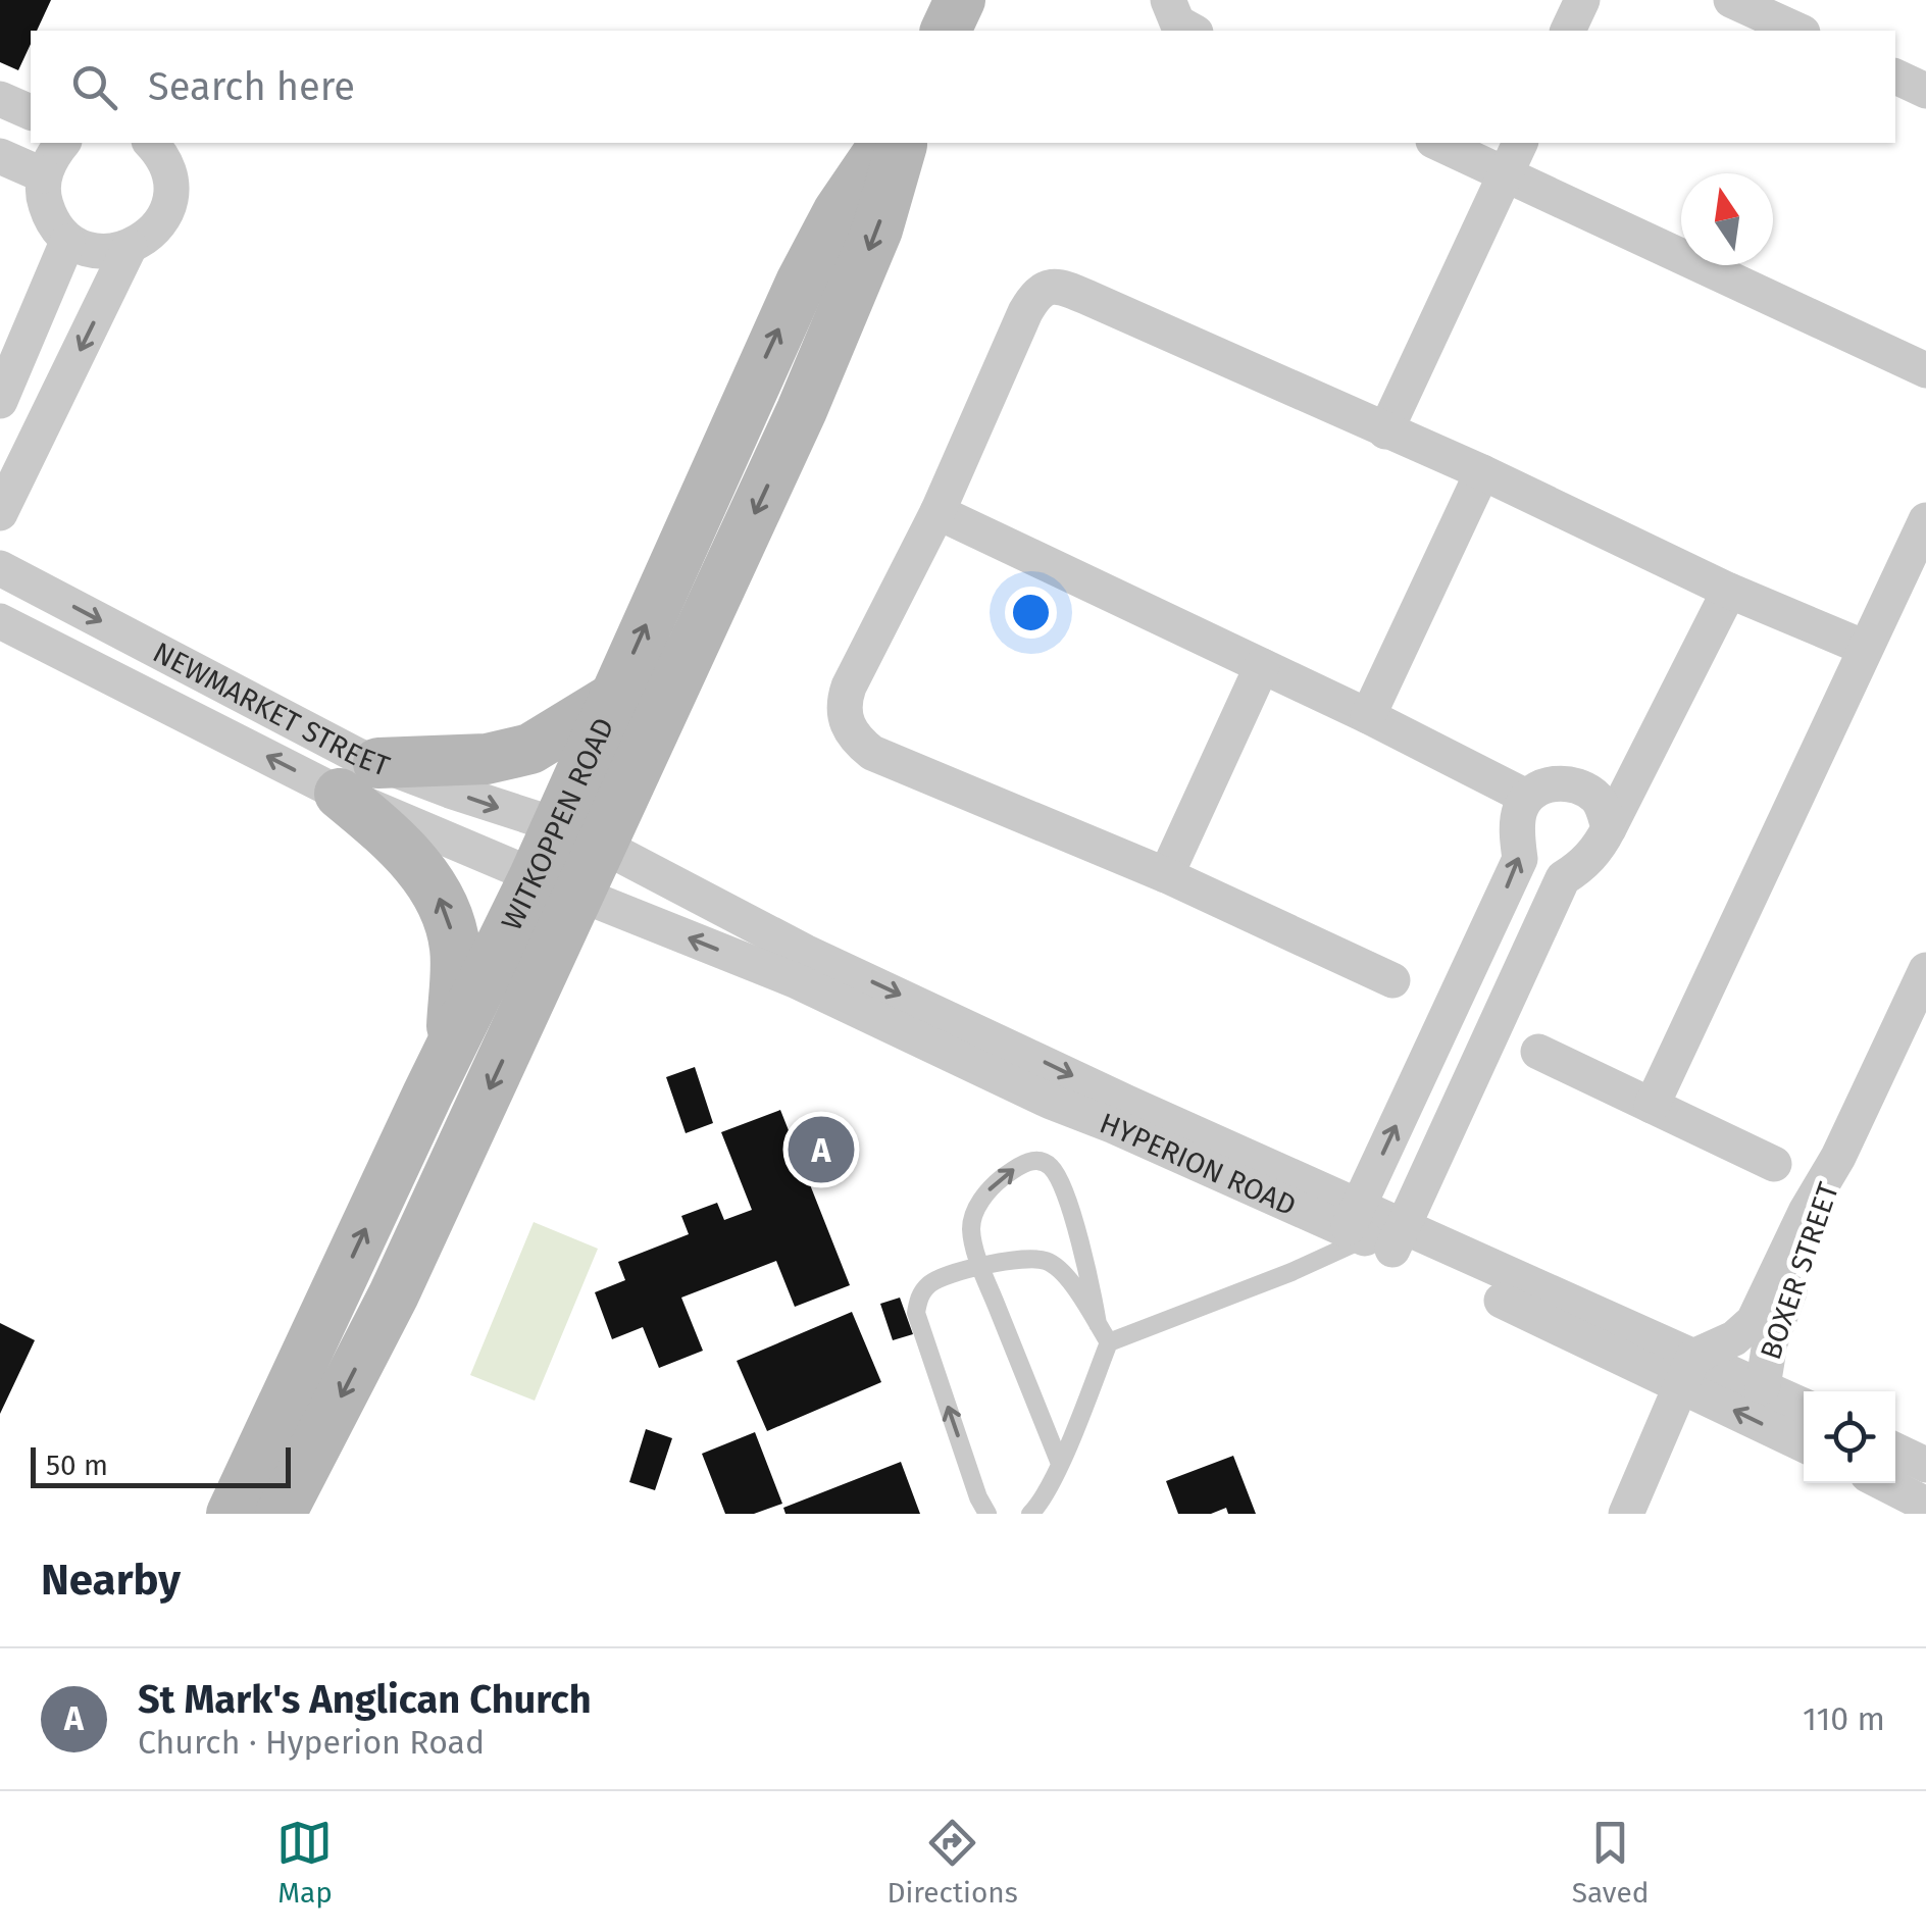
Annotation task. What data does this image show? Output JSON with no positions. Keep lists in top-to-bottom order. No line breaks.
{"streets":{"main road":["WITKOPPEN ROAD"],"street":["NEWMARKET STREET","HYPERION ROAD","BOXER STREET"]},"crossings":[["NEWMARKET STREET","WITKOPPEN ROAD"],["NEWMARKET STREET","HYPERION ROAD"],["WITKOPPEN ROAD","HYPERION ROAD"],["HYPERION ROAD","BOXER STREET"]],"scale_bar":"50 m","north":"top","page":{"search":"Search here","pins":"A","scale":"50 m","heading":"Nearby","list":[{"mark":"A","name":"St Mark's Anglican Church","note":"Church · Hyperion Road","value":"110 m"}],"nav":["Map","Directions","Saved"]}}
